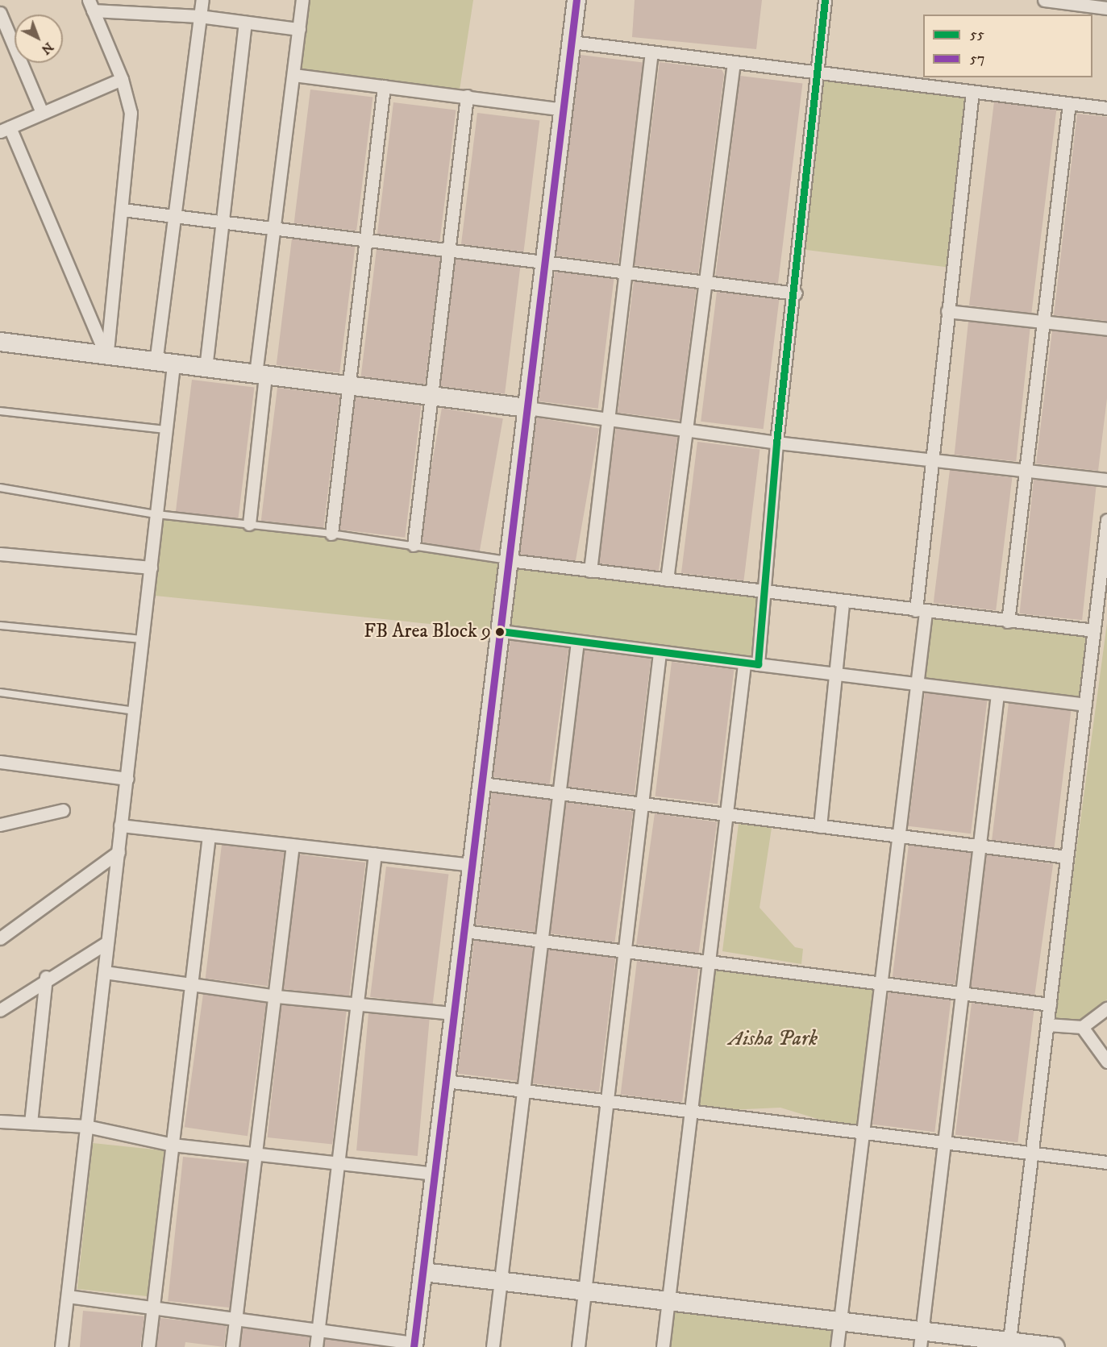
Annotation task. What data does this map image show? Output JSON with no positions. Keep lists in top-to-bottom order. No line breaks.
{"parks":["Aisha Park"],"places":["FB Area Block 9"],"lines":["transit line 55","transit line 57"],"legend":["55","57"],"north":"bottom right"}
